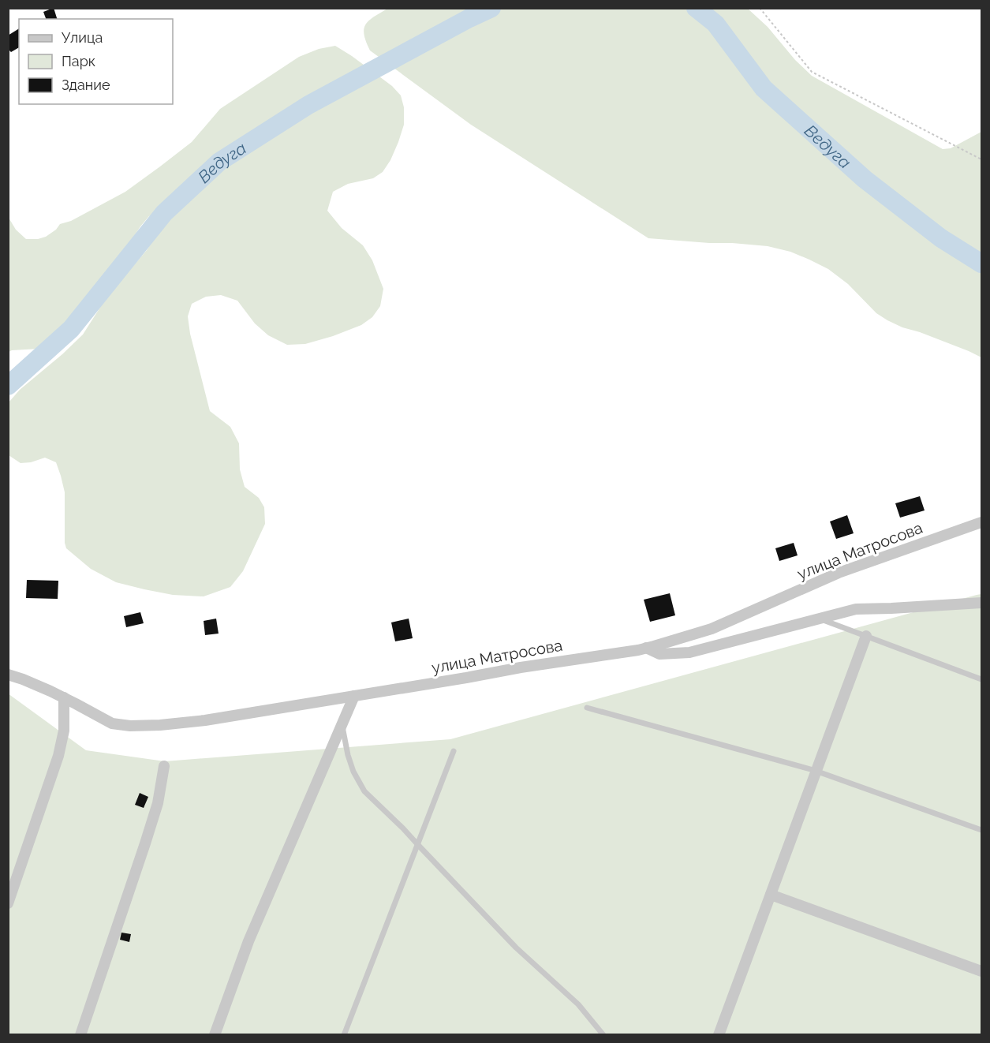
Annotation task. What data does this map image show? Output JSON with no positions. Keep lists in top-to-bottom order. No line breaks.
{"streets":{"street":["улица Матросова"]},"water":["Ведуга"],"legend":["Улица","Парк","Здание"]}
